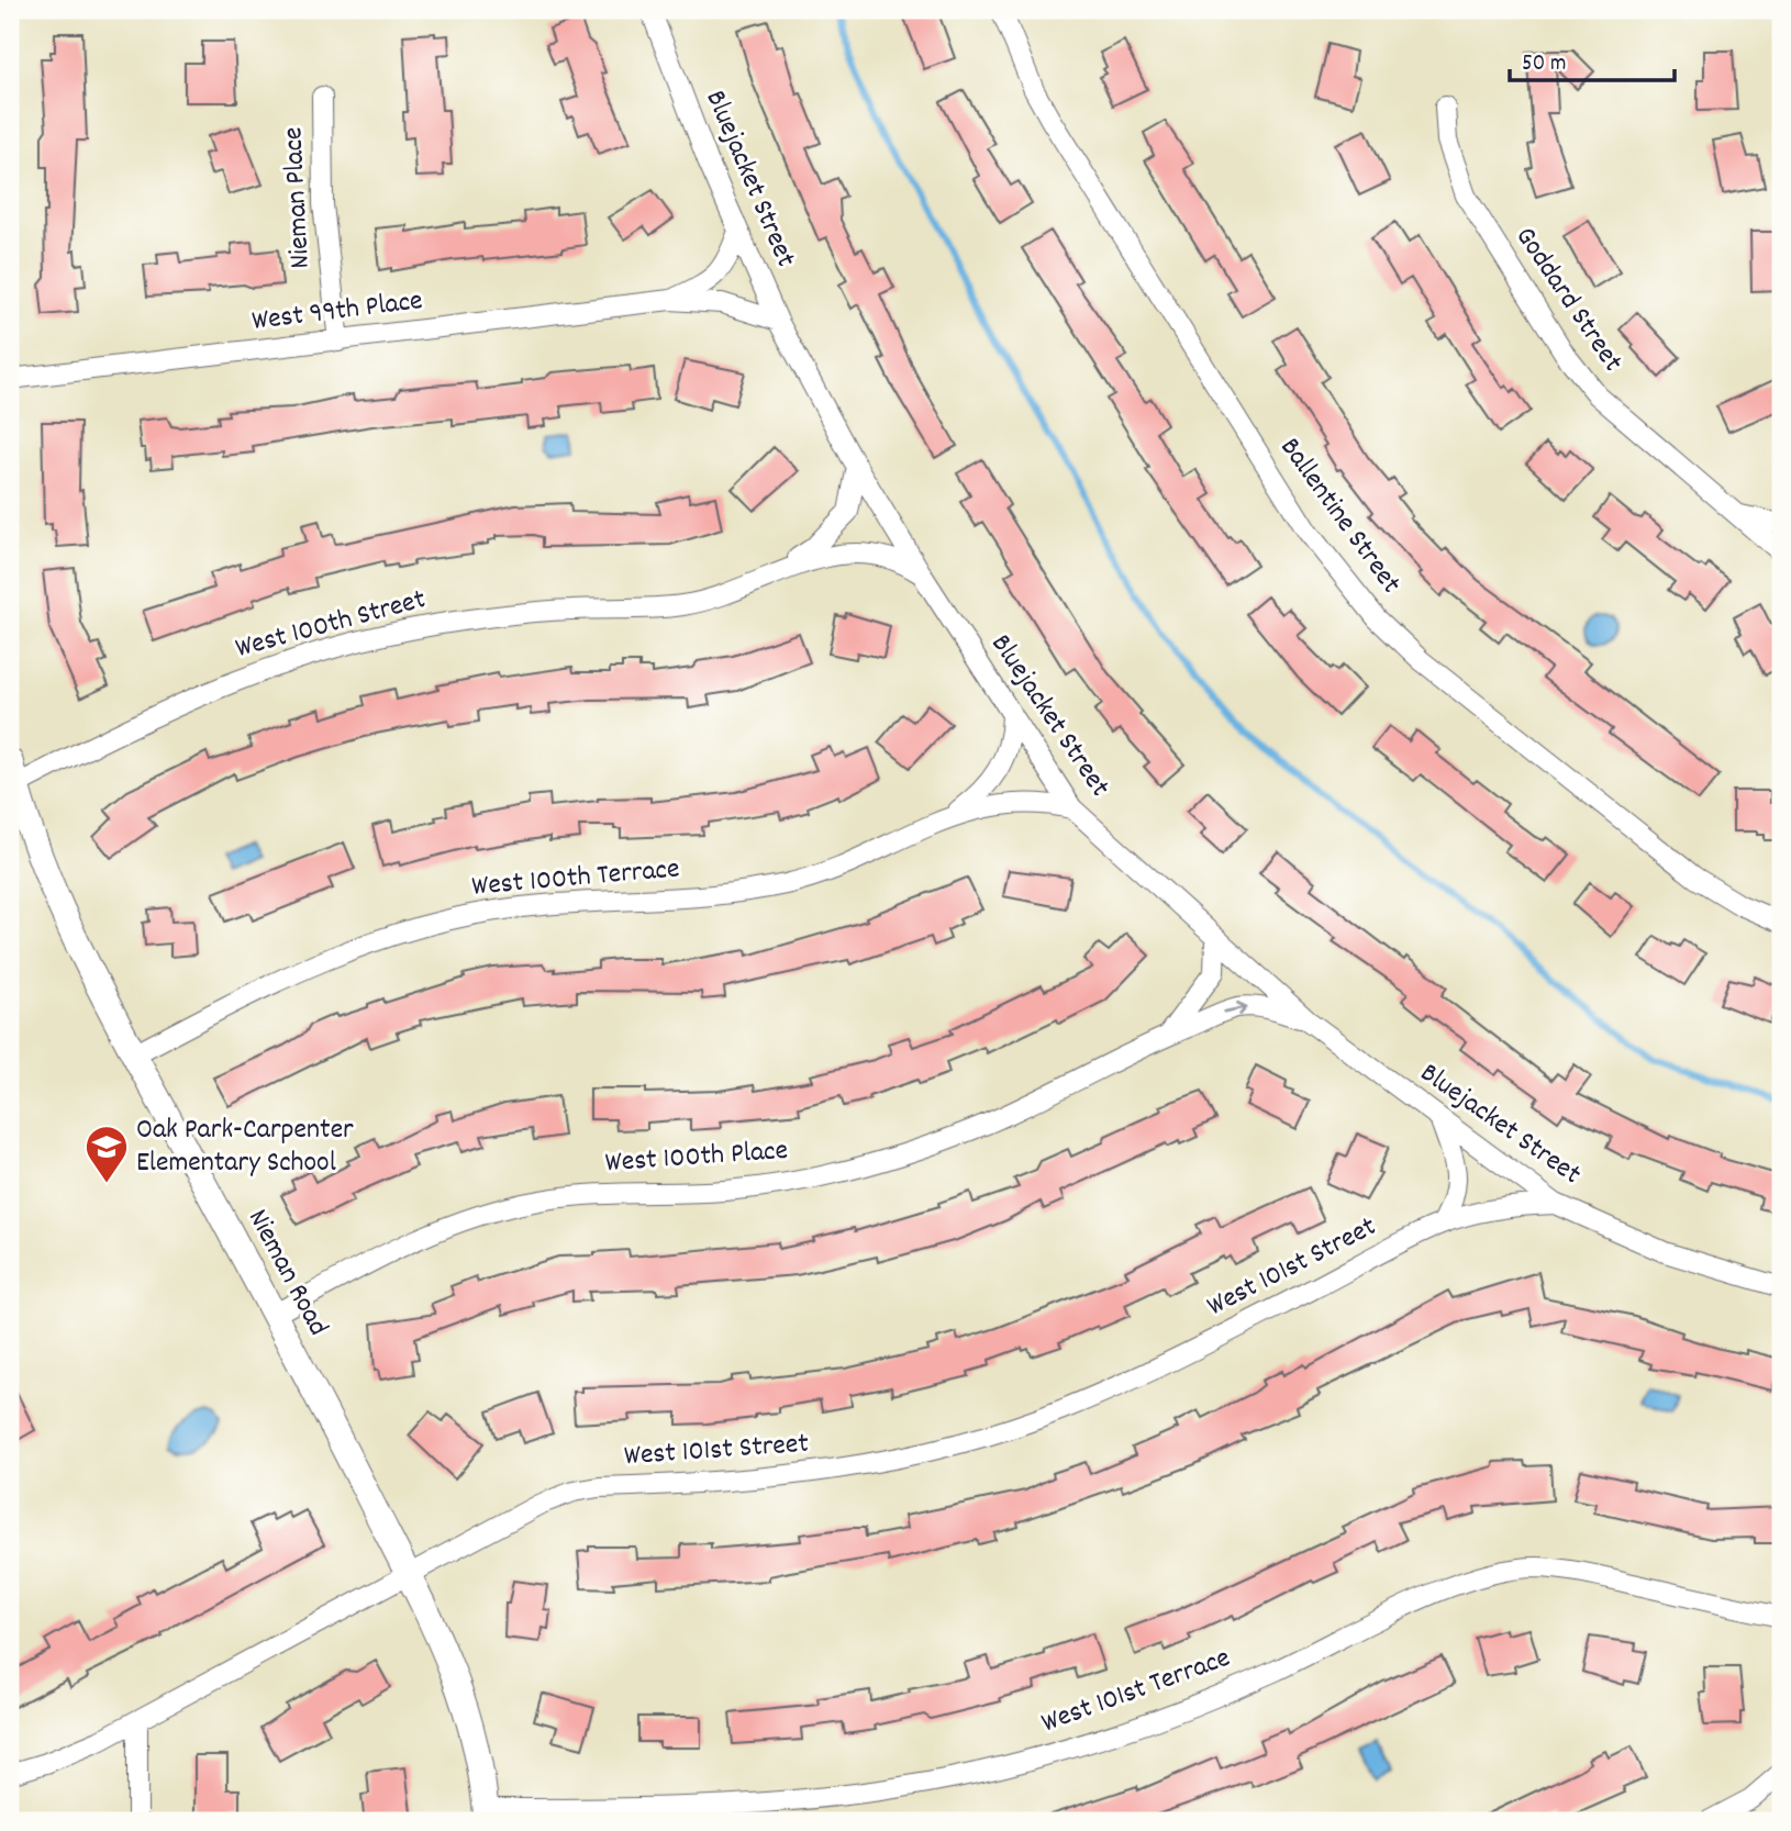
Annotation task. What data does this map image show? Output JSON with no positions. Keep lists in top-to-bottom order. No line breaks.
{"streets":{"street":["Bluejacket Street","Nieman Place","Goddard Street","West 99th Place","Ballentine Street","West 100th Street","West 100th Terrace","West 100th Place","West 101st Street","Nieman Road","West 101st Terrace"]},"crossings":[["Bluejacket Street","West 99th Place"],["Bluejacket Street","West 100th Street"],["Bluejacket Street","West 100th Terrace"],["Bluejacket Street","West 100th Place"],["Bluejacket Street","West 101st Street"],["Nieman Place","West 99th Place"],["West 100th Street","Nieman Road"],["West 100th Terrace","Nieman Road"],["West 100th Place","Nieman Road"],["West 101st Street","Nieman Road"],["Nieman Road","West 101st Terrace"]],"places":{"school or university":["Oak Park-Carpenter Elementary School"]},"scale_bar":"50 m"}
